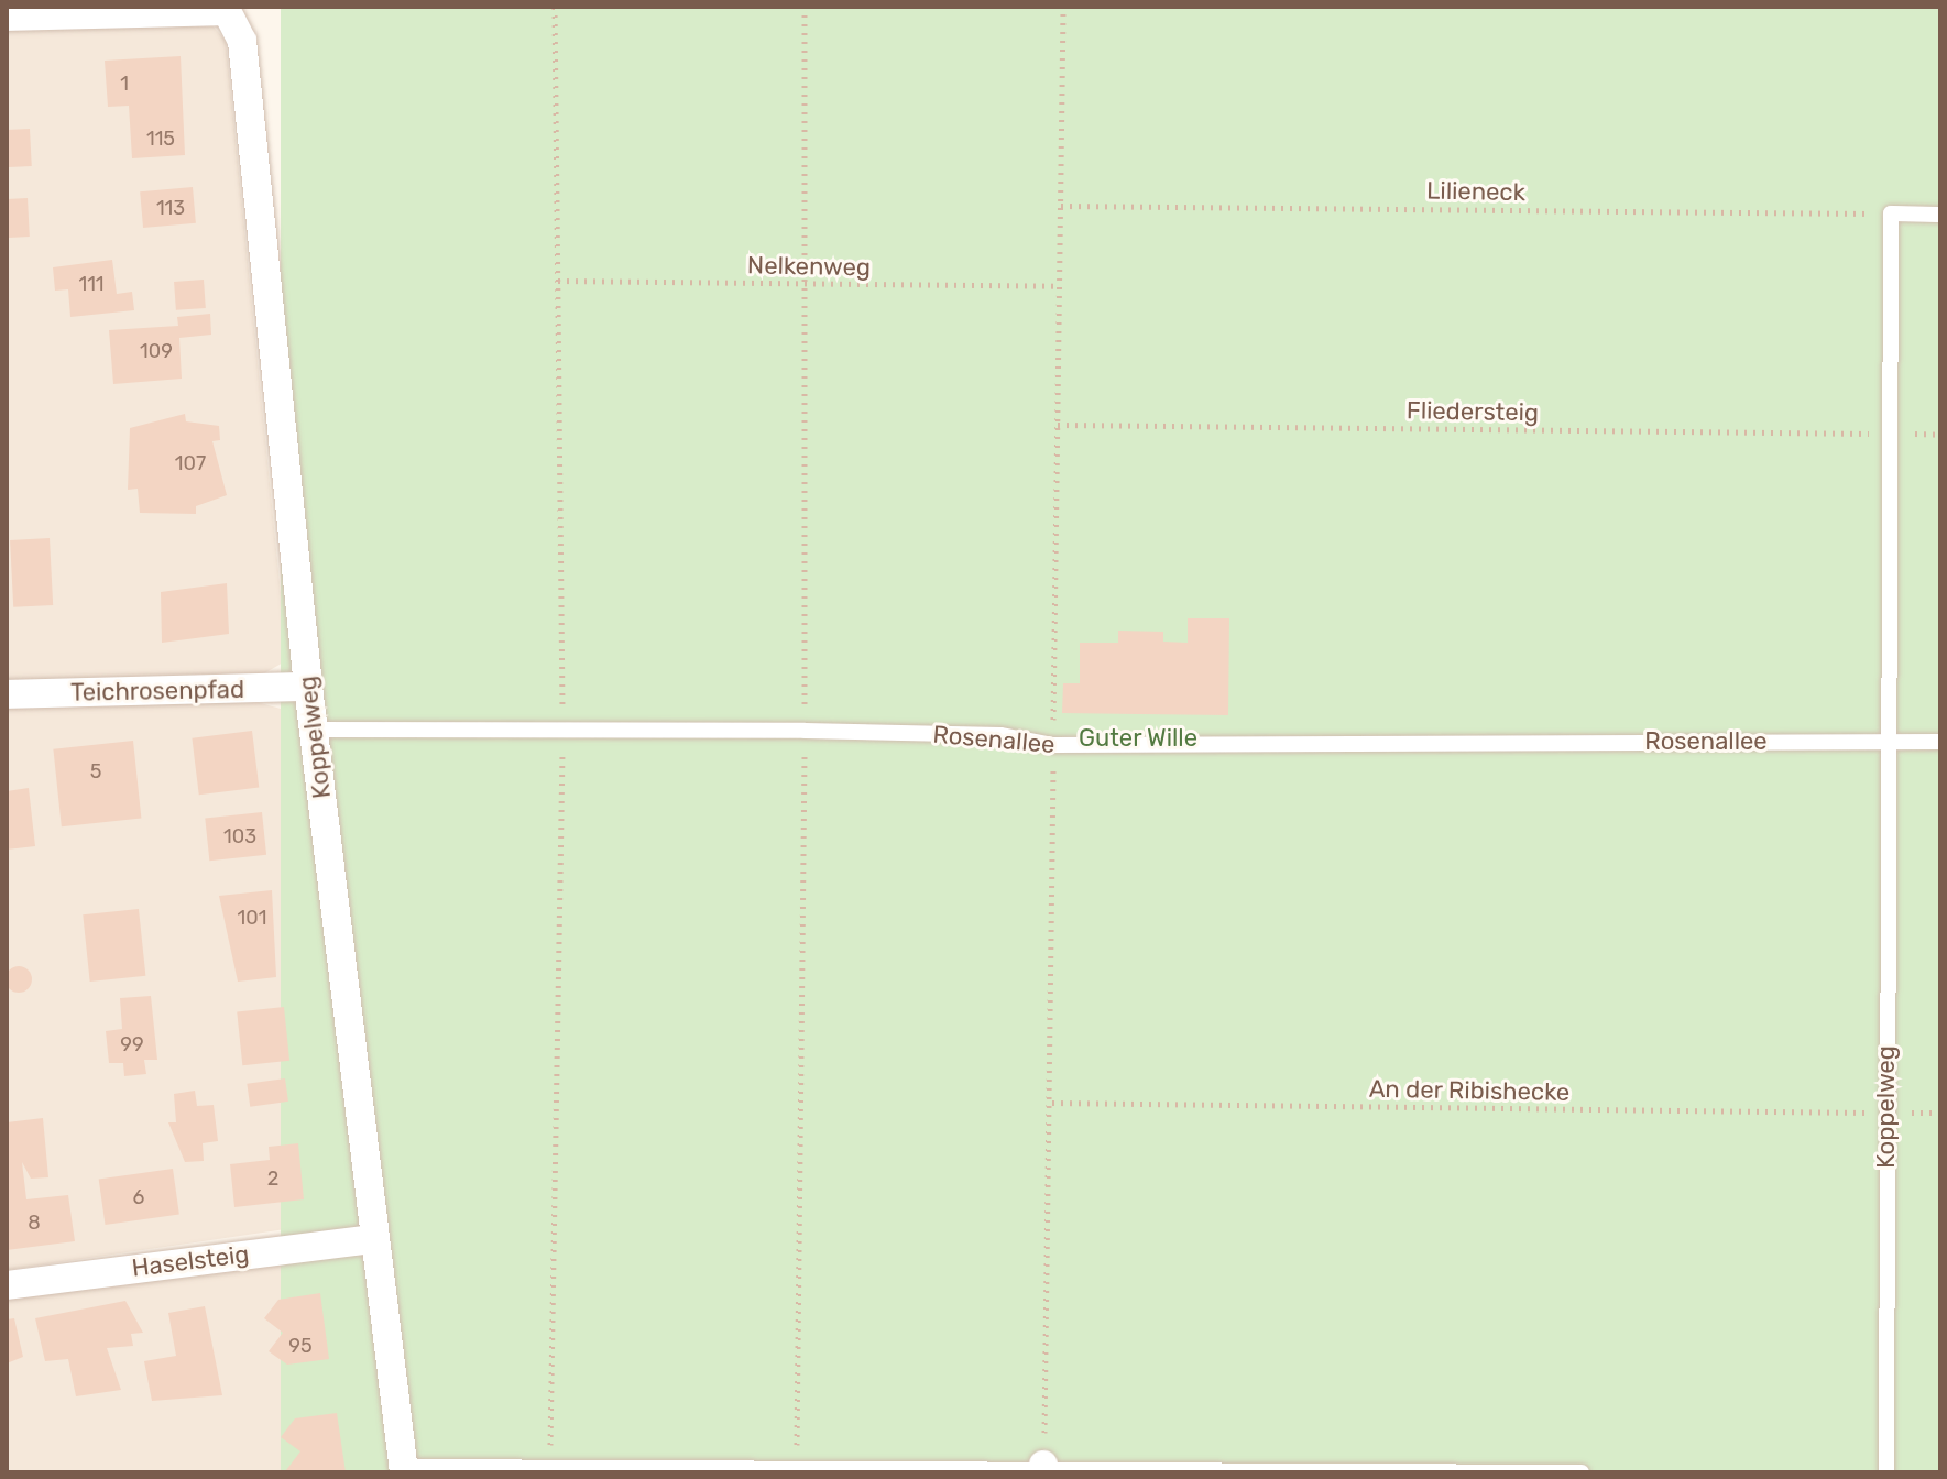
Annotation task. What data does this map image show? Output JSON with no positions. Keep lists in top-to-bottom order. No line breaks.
{"streets":{"street":["Teichrosenpfad","Koppelweg","Haselsteig"],"lane":["Rosenallee"],"path":["Lilieneck","Nelkenweg","Fliedersteig","An der Ribishecke"]},"crossings":[["Lilieneck","Koppelweg"],["Fliedersteig","Koppelweg"],["Teichrosenpfad","Koppelweg"],["Koppelweg","Rosenallee"],["Koppelweg","An der Ribishecke"],["Koppelweg","Haselsteig"]],"parks":["Guter Wille"],"house_numbers":["1","115","113","111","109","107","5","103","101","99","2","6","8","95"]}
